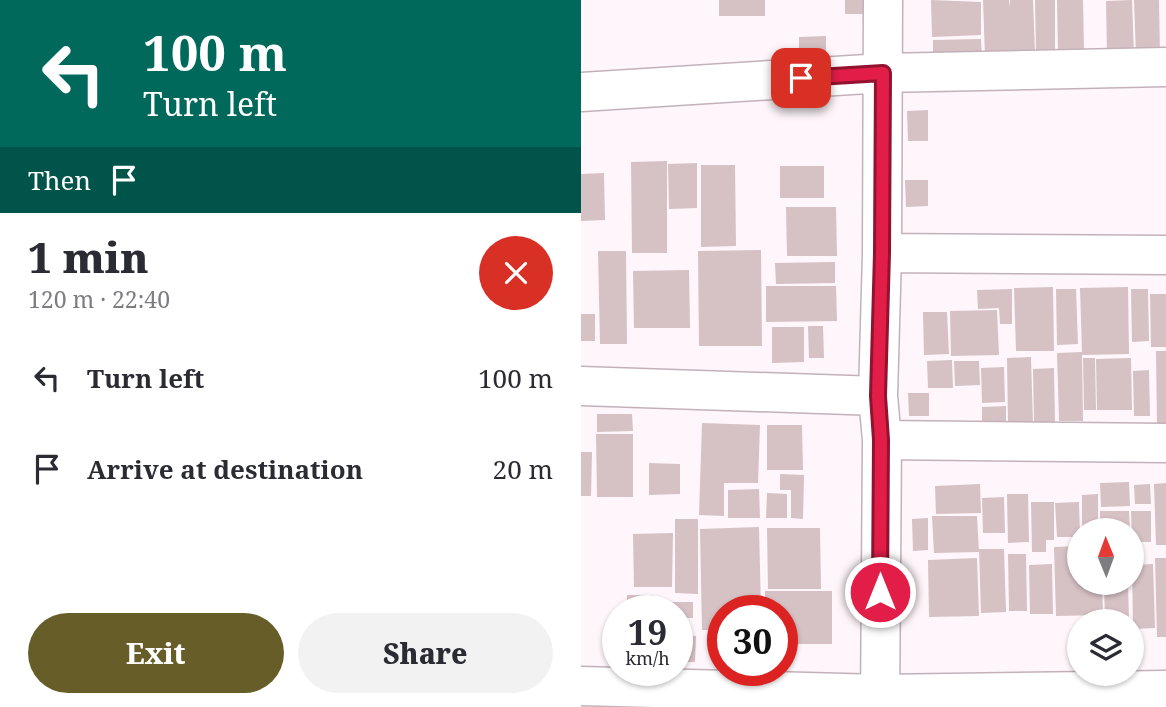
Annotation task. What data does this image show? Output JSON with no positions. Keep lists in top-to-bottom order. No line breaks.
{"north":"top","page":{"turn":["100 m","Turn left"],"then":"Then","heading":["1 min","120 m · 22:40"],"list":[{"name":"Turn left","value":"100 m"},{"name":"Arrive at destination","value":"20 m"}],"speed":"19 km/h","limit":"30","buttons":["Exit","Share"]}}
